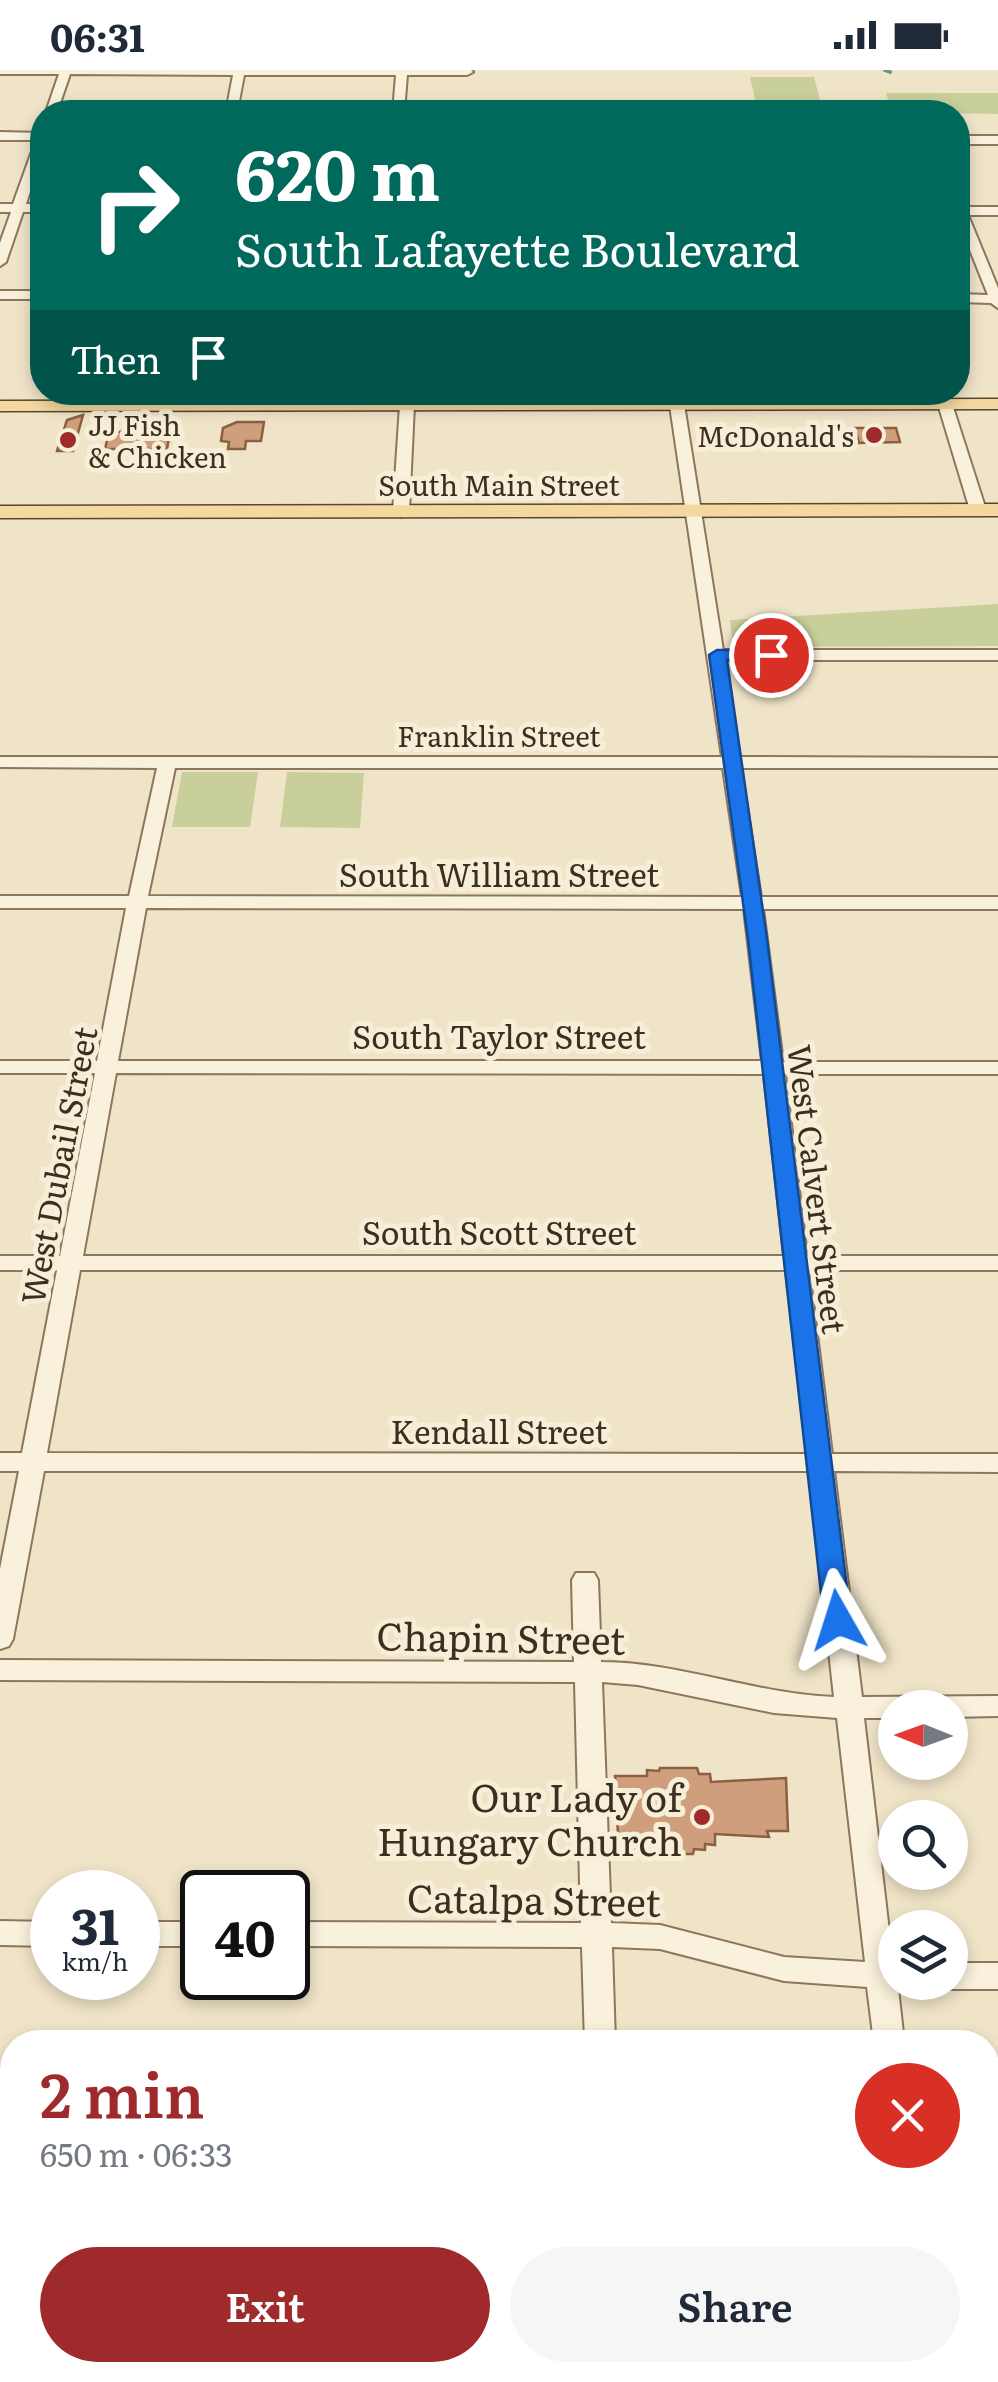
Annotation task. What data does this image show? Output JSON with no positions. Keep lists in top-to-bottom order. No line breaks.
{"streets":{"main road":["South Main Street"],"street":["Franklin Street","South William Street","South Taylor Street","West Dubail Street","West Calvert Street","South Scott Street","Kendall Street","Chapin Street","Catalpa Street"]},"crossings":[["South Main Street","West Calvert Street"],["Franklin Street","West Dubail Street"],["Franklin Street","West Calvert Street"],["South William Street","West Dubail Street"],["South William Street","West Calvert Street"],["South Taylor Street","West Dubail Street"],["South Taylor Street","West Calvert Street"],["West Dubail Street","South Scott Street"],["West Dubail Street","Kendall Street"],["West Calvert Street","South Scott Street"],["West Calvert Street","Kendall Street"],["West Calvert Street","Chapin Street"]],"places":["McDonald's","JJ Fish & Chicken","Our Lady of Hungary Church"],"north":"left","page":{"status":"06:31","turn":["620 m","South Lafayette Boulevard"],"then":"Then","speed":"31 km/h","limit":"40","heading":["2 min","650 m · 06:33"],"buttons":["Exit","Share"]}}
